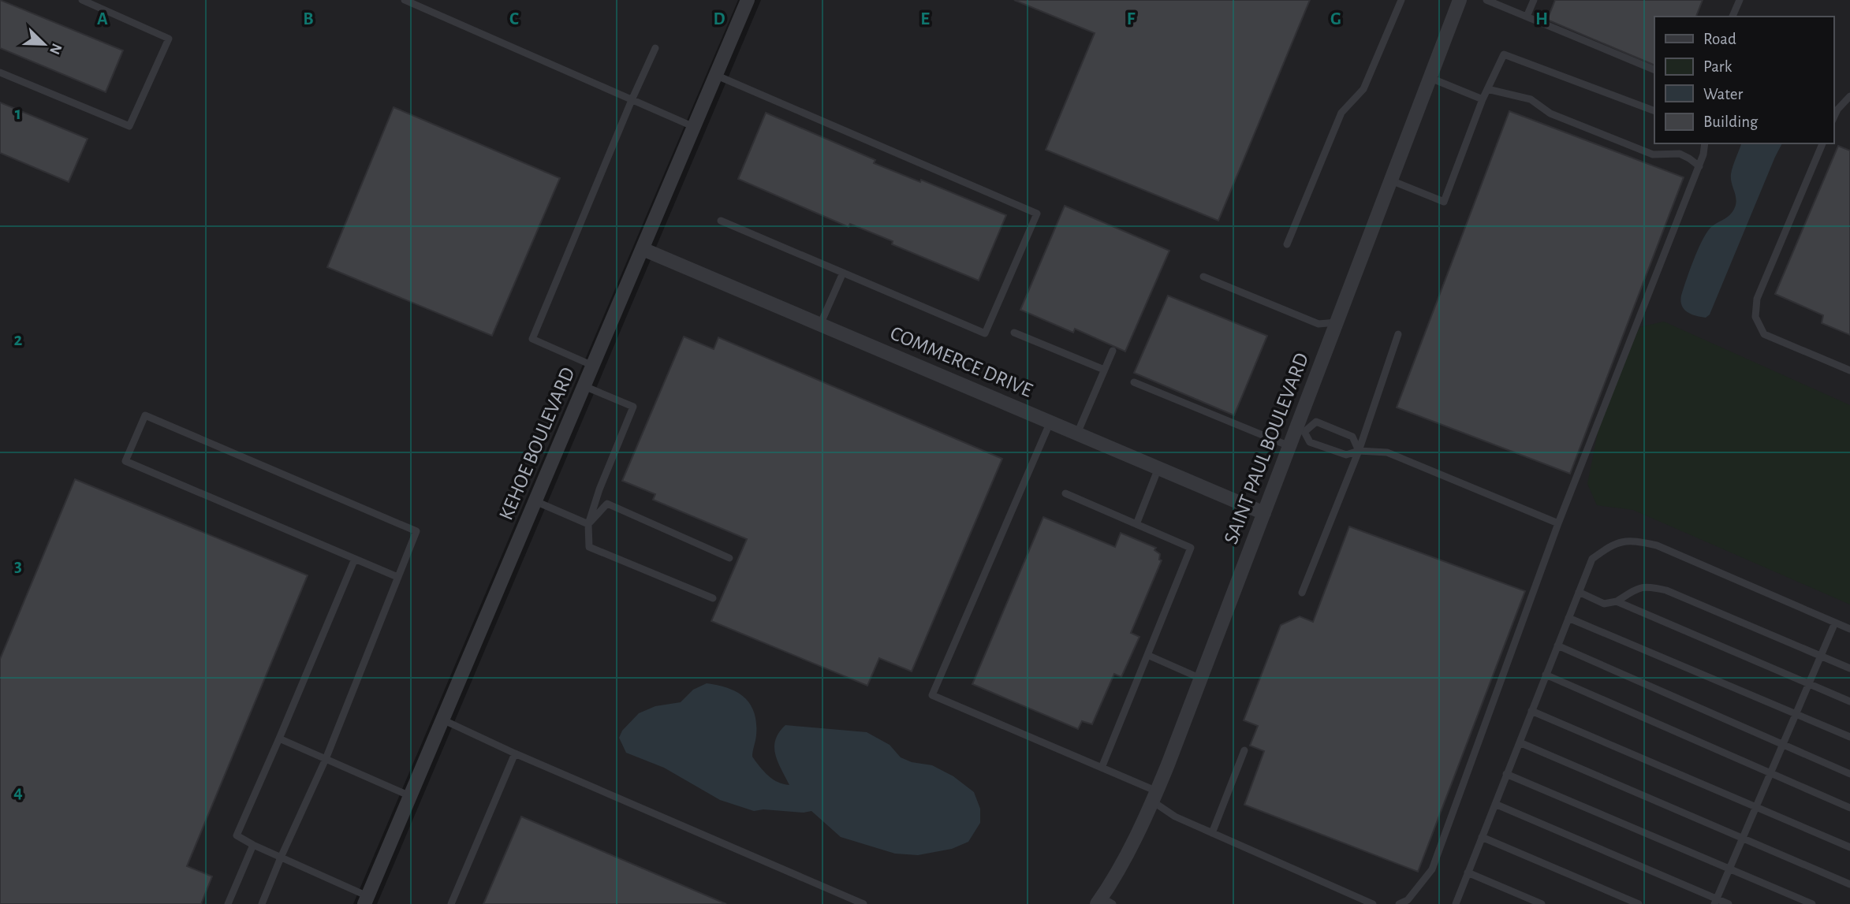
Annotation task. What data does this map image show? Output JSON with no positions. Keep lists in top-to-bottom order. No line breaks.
{"streets":{"street":["COMMERCE DRIVE","KEHOE BOULEVARD","SAINT PAUL BOULEVARD"]},"crossings":[["COMMERCE DRIVE","KEHOE BOULEVARD"],["COMMERCE DRIVE","SAINT PAUL BOULEVARD"]],"legend":["Road","Park","Water","Building"],"north":"bottom right","grid":{"columns":["A","B","C","D","E","F","G","H"],"rows":["1","2","3","4"]}}
